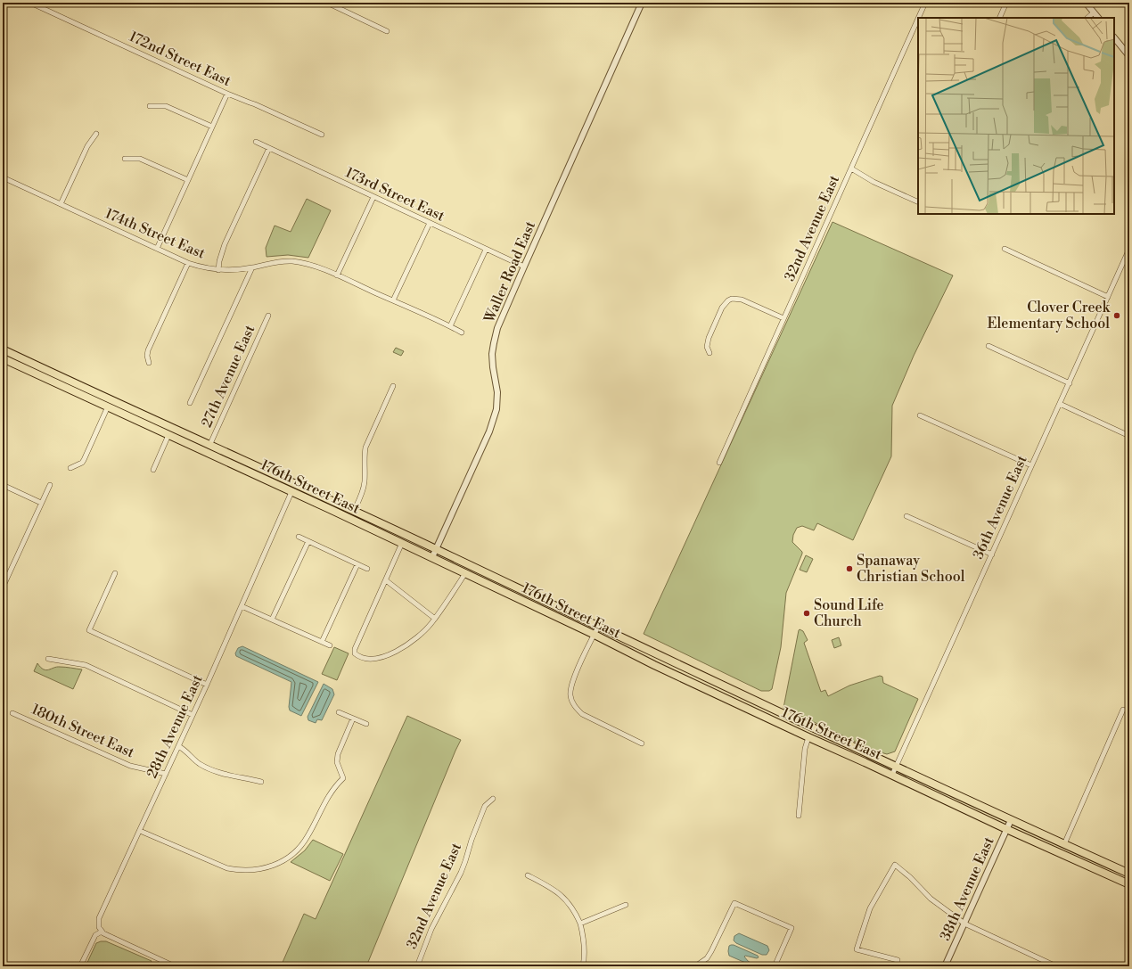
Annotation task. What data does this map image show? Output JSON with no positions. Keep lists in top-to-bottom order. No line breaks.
{"streets":{"main road":["176th Street East"],"street":["172nd Street East","173rd Street East","32nd Avenue East","174th Street East","Waller Road East","27th Avenue East","36th Avenue East","28th Avenue East","180th Street East","38th Avenue East"]},"crossings":[["173rd Street East","Waller Road East"],["Waller Road East","176th Street East"],["27th Avenue East","176th Street East"],["176th Street East","36th Avenue East"],["176th Street East","28th Avenue East"],["176th Street East","38th Avenue East"],["28th Avenue East","180th Street East"]],"places":["Clover Creek Elementary School","Spanaway Christian School","Sound Life Church"]}
